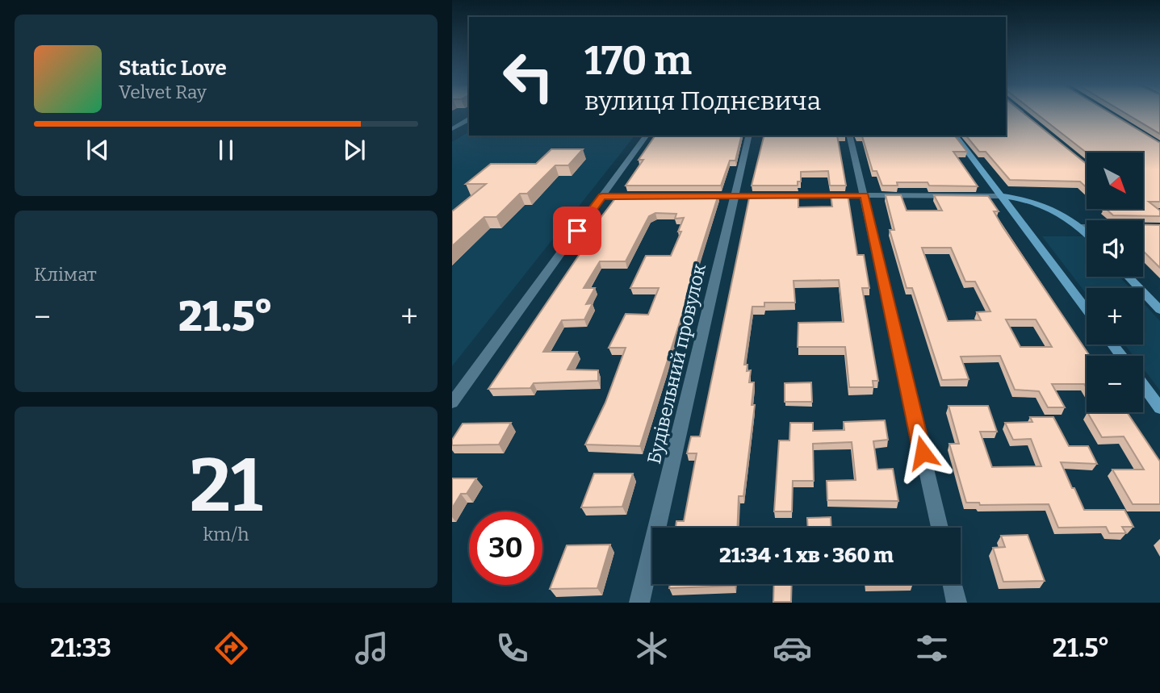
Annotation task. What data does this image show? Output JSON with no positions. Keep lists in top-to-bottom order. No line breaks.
{"streets":{"street":["Будівельний провулок"]},"north":"bottom right","page":{"turn":["170 m","вулиця Поднєвича"],"song":["Static Love","Velvet Ray"],"map_buttons":["+","−"],"tile":["Клімат",["21","km/h"]],"heat":["−","21.5°","+"],"limit":"30","trip":"21:34 · 1 хв · 360 m","tabs":["21:33","21.5°"]}}
